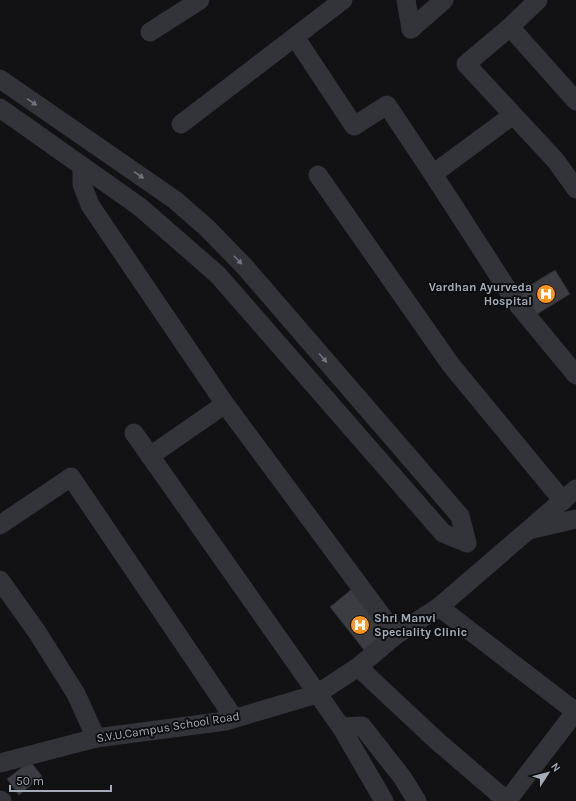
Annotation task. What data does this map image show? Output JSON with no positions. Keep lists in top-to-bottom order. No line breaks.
{"streets":{"street":["S.V.U.Campus School Road"]},"places":{"hospital":["Vardhan Ayurveda Hospital","Shri Manvi Speciality Clinic"]},"scale_bar":"50 m","north":"top right"}
